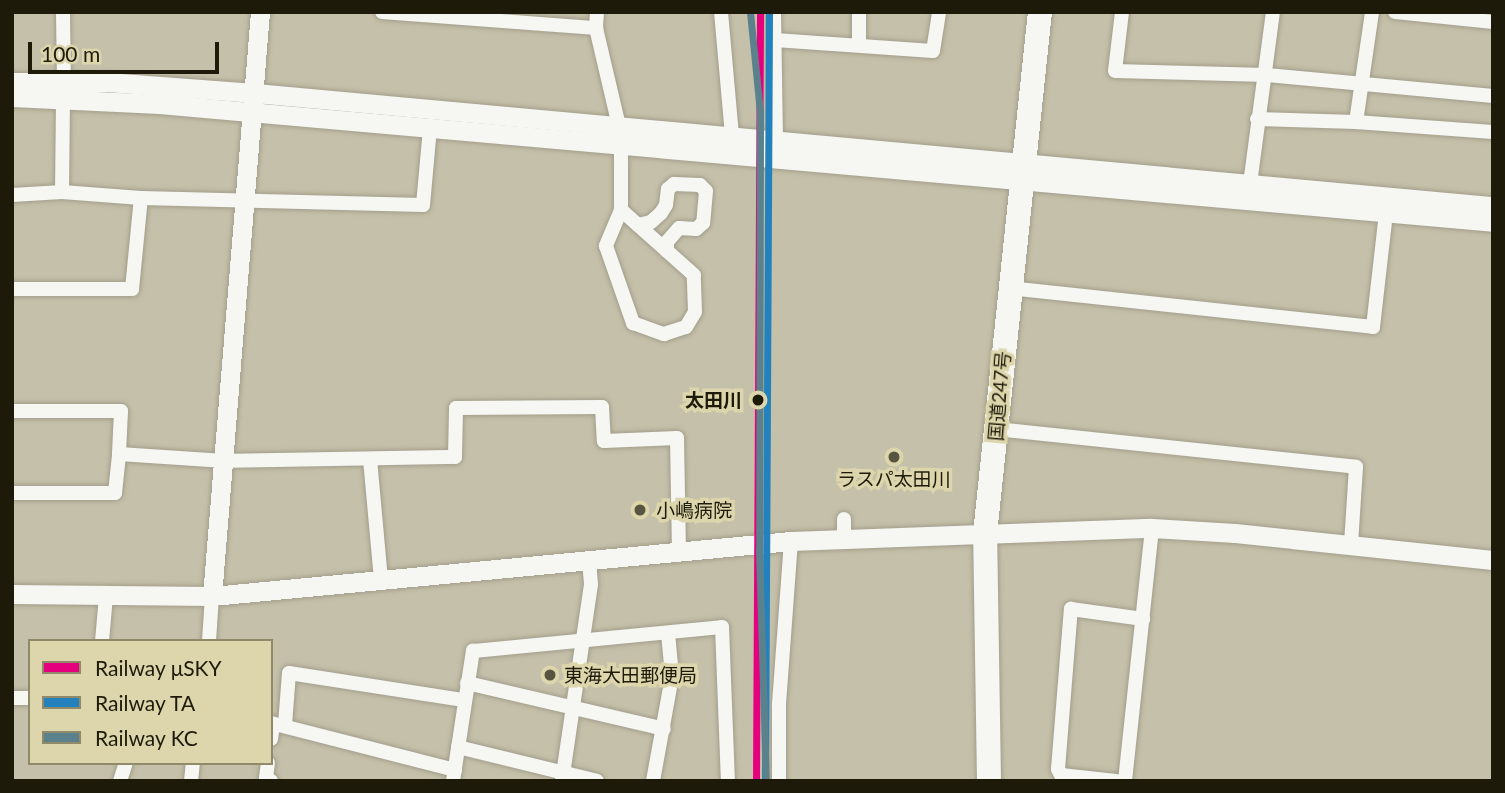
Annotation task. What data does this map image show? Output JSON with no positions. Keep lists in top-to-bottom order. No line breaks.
{"streets":{"highway":["国道247号"]},"places":["太田川","ラスパ太田川","小嶋病院","東海大田郵便局"],"lines":["rail line μSKY","rail line TA","rail line KC"],"legend":["Railway μSKY","Railway TA","Railway KC"],"scale_bar":"100 m"}
